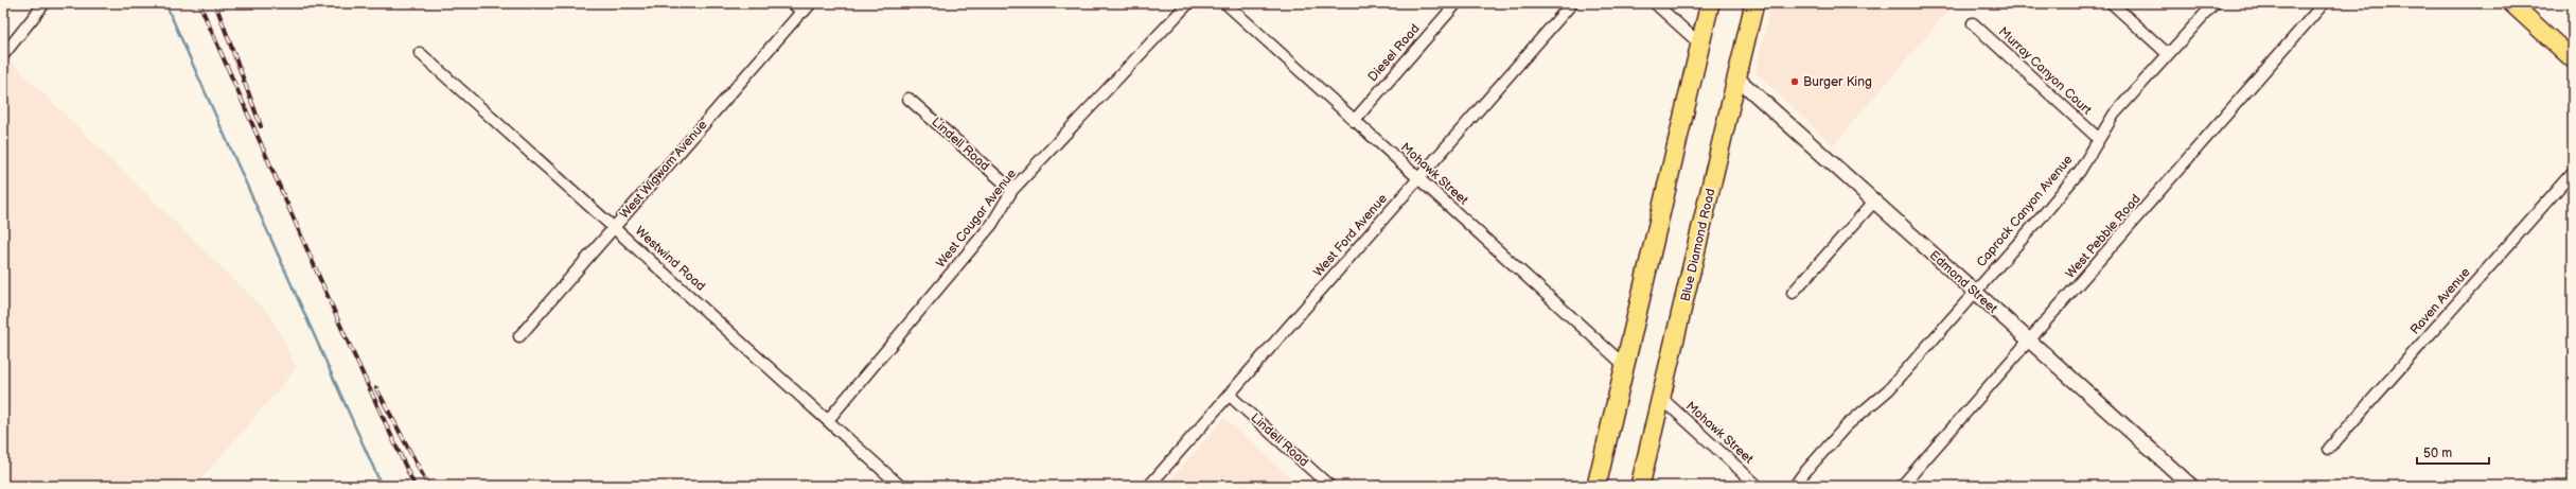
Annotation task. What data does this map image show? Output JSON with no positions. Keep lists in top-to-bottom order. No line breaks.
{"streets":{"highway":["Blue Diamond Road"],"street":["Diesel Road","Murray Canyon Court","Lindell Road","West Wigwam Avenue","Mohawk Street","Caprock Canyon Avenue","West Cougar Avenue","West Ford Avenue","West Pebble Road","Westwind Road","Edmond Street","Raven Avenue"]},"crossings":[["Diesel Road","Mohawk Street"],["Murray Canyon Court","Caprock Canyon Avenue"],["Lindell Road","West Cougar Avenue"],["Lindell Road","West Ford Avenue"],["West Wigwam Avenue","Westwind Road"],["Mohawk Street","West Ford Avenue"],["Mohawk Street","Blue Diamond Road"],["Caprock Canyon Avenue","Edmond Street"],["West Cougar Avenue","Westwind Road"],["West Pebble Road","Edmond Street"],["Blue Diamond Road","Edmond Street"]],"places":["Burger King"],"scale_bar":"50 m"}
